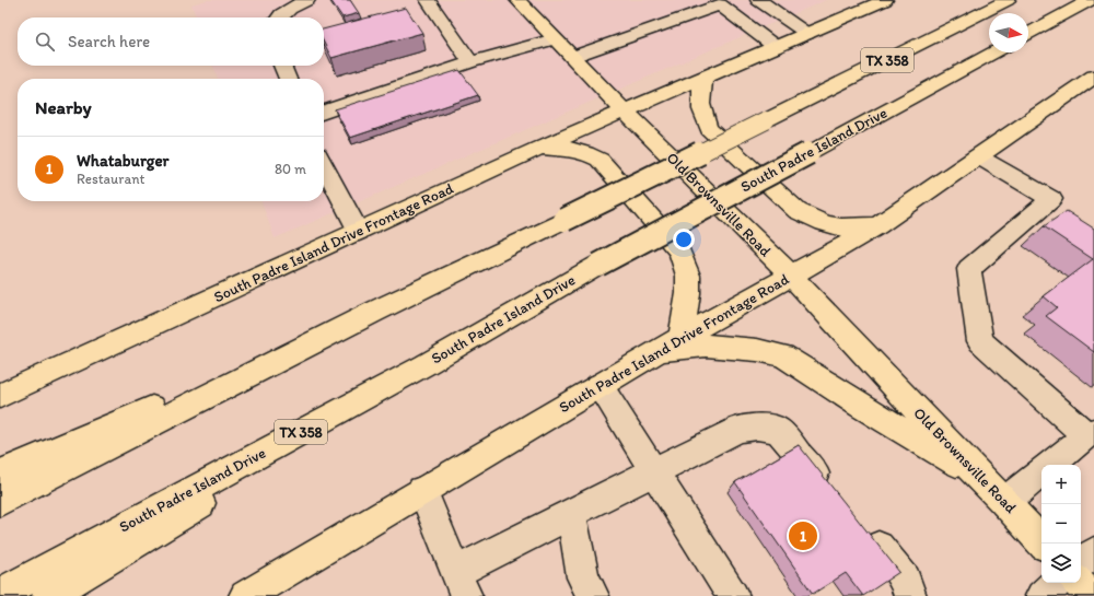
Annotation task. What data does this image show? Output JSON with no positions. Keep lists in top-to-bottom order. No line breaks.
{"streets":{"main road":["TX 358","South Padre Island Drive","Old Brownsville Road","South Padre Island Drive Frontage Road"]},"crossings":[["Old Brownsville Road","South Padre Island Drive Frontage Road"]],"north":"right","page":{"search":"Search here","heading":"Nearby","list":[{"mark":"1","name":"Whataburger","note":"Restaurant","value":"80 m"}],"map_buttons":["+","−"],"pins":"1"}}
